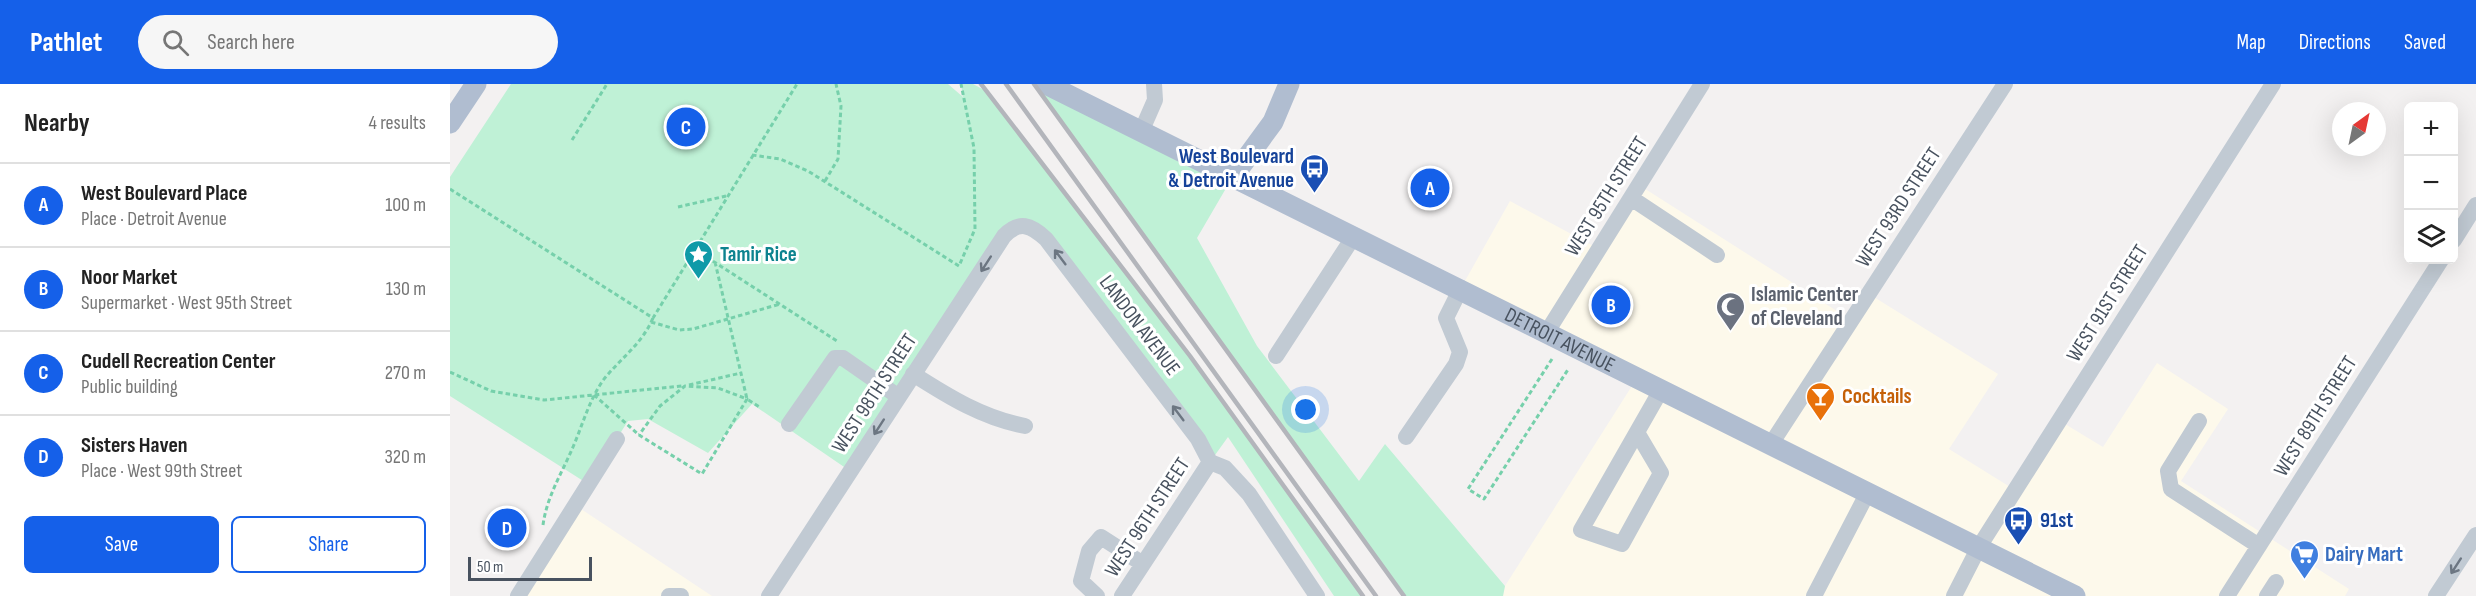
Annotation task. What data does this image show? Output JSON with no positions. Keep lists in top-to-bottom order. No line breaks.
{"streets":{"main road":["DETROIT AVENUE"],"street":["WEST 95TH STREET","WEST 93RD STREET","WEST 91ST STREET","LANDON AVENUE","WEST 98TH STREET","WEST 89TH STREET","WEST 96TH STREET"]},"crossings":[["WEST 95TH STREET","DETROIT AVENUE"],["WEST 93RD STREET","DETROIT AVENUE"],["WEST 91ST STREET","DETROIT AVENUE"],["LANDON AVENUE","WEST 98TH STREET"],["LANDON AVENUE","WEST 96TH STREET"]],"one_way":["LANDON AVENUE","WEST 98TH STREET"],"places":{"bus stop":["West Boulevard & Detroit Avenue","91st"],"place":["Tamir Rice"],"mosque":["Islamic Center of Cleveland"],"bar":["Cocktails"],"supermarket":["Dairy Mart"]},"scale_bar":"50 m","north":"top right","page":{"header":"Pathlet","search":"Search here","nav":["Map","Directions","Saved"],"heading":["Nearby","4 results"],"map_buttons":["+","−"],"pins":["C","A","B","D"],"list":[{"mark":"A","name":"West Boulevard Place","note":"Place · Detroit Avenue","value":"100 m"},{"mark":"B","name":"Noor Market","note":"Supermarket · West 95th Street","value":"130 m"},{"mark":"C","name":"Cudell Recreation Center","note":"Public building","value":"270 m"},{"mark":"D","name":"Sisters Haven","note":"Place · West 99th Street","value":"320 m"}],"buttons":["Save","Share"],"scale":"50 m"}}
